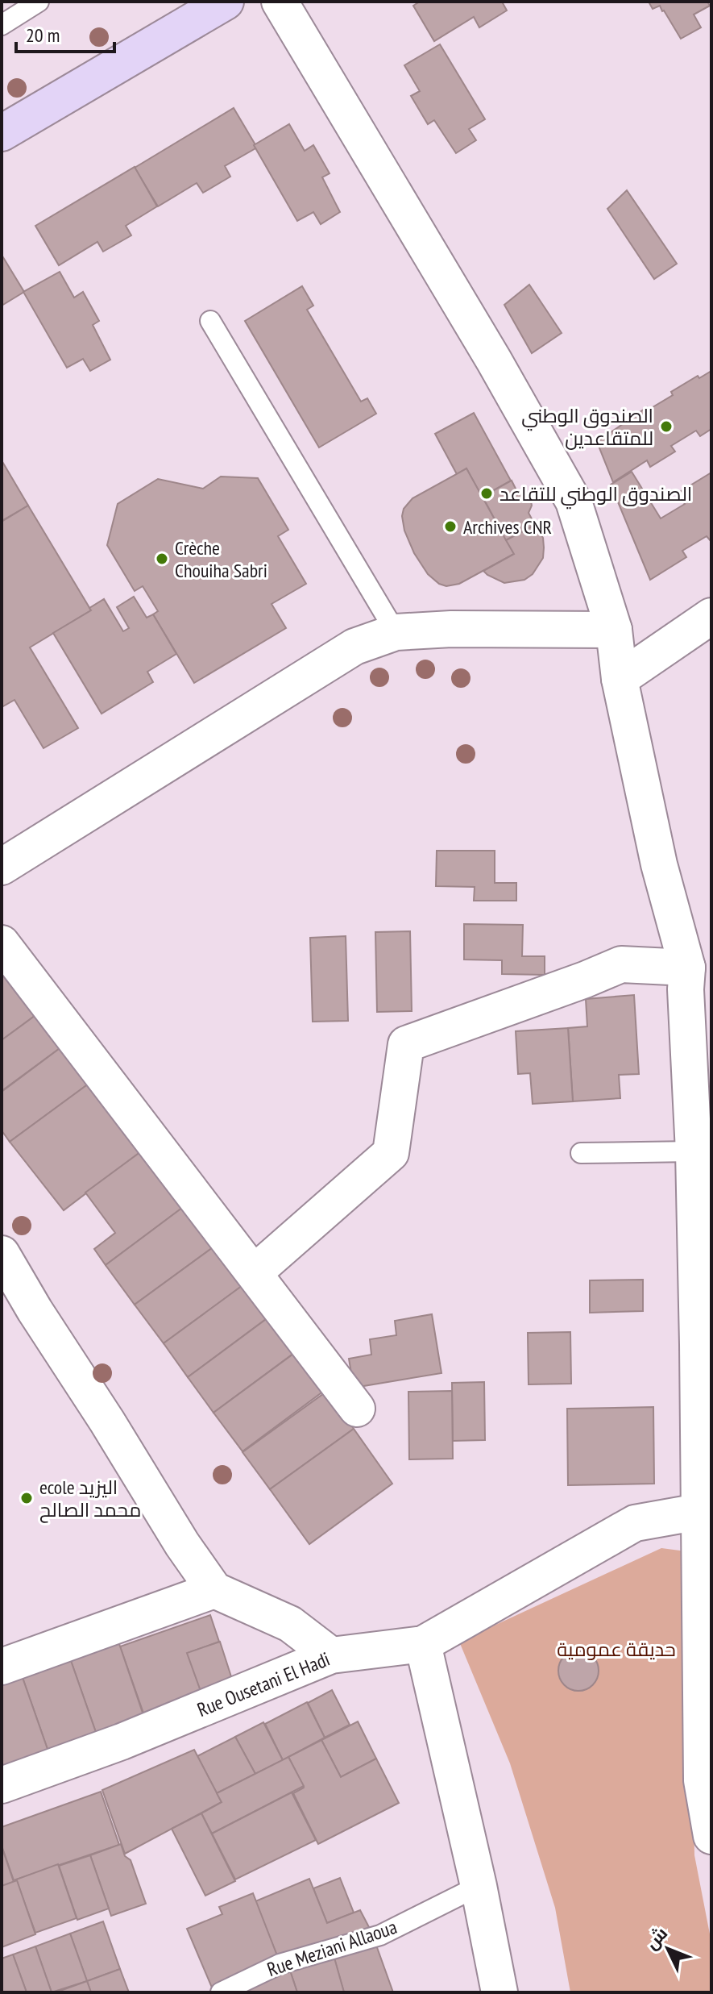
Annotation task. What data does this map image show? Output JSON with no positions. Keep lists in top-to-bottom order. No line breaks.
{"streets":{"street":["Rue Ousetani El Hadi"],"lane":["Rue Meziani Allaoua"]},"parks":["حديقة عمومية"],"places":["الصندوق الوطني للمتقاعدين","الصندوق الوطني للتقاعد","Archives CNR","Crèche Chouiha Sabri","ecole اليزيد محمد الصالح"],"scale_bar":"20 m","north":"top left"}
